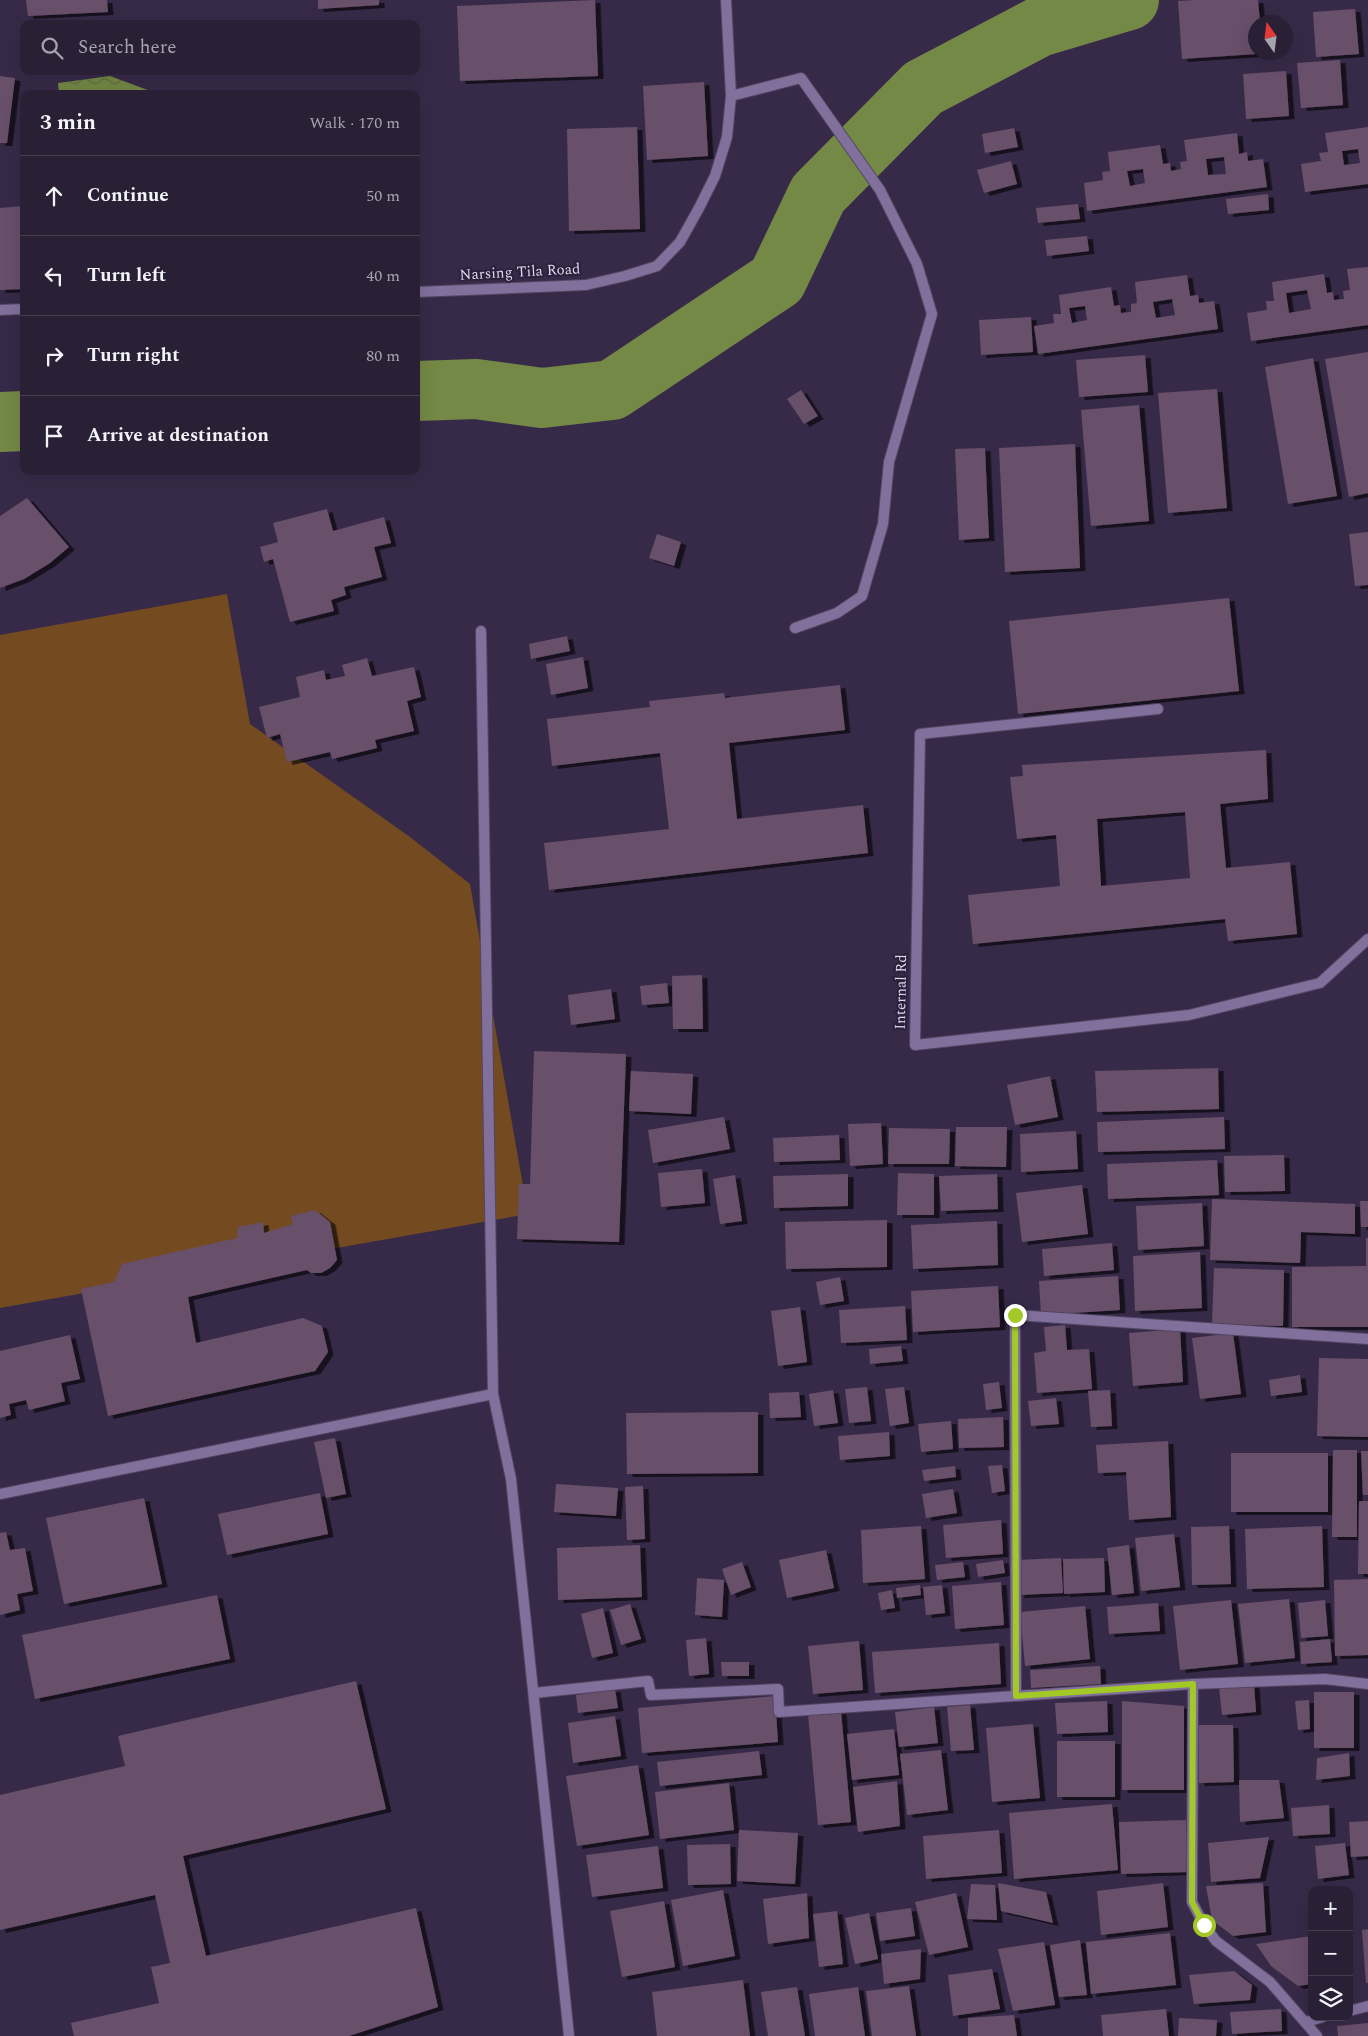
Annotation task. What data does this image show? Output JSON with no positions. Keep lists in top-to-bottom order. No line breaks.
{"streets":{"street":["Narsing Tila Road","Internal Rd"]},"north":"top","page":{"search":"Search here","heading":["3 min","Walk · 170 m"],"list":[["Continue","50 m"],["Turn left","40 m"],["Turn right","80 m"],"Arrive at destination"],"map_buttons":["+","−"]}}
